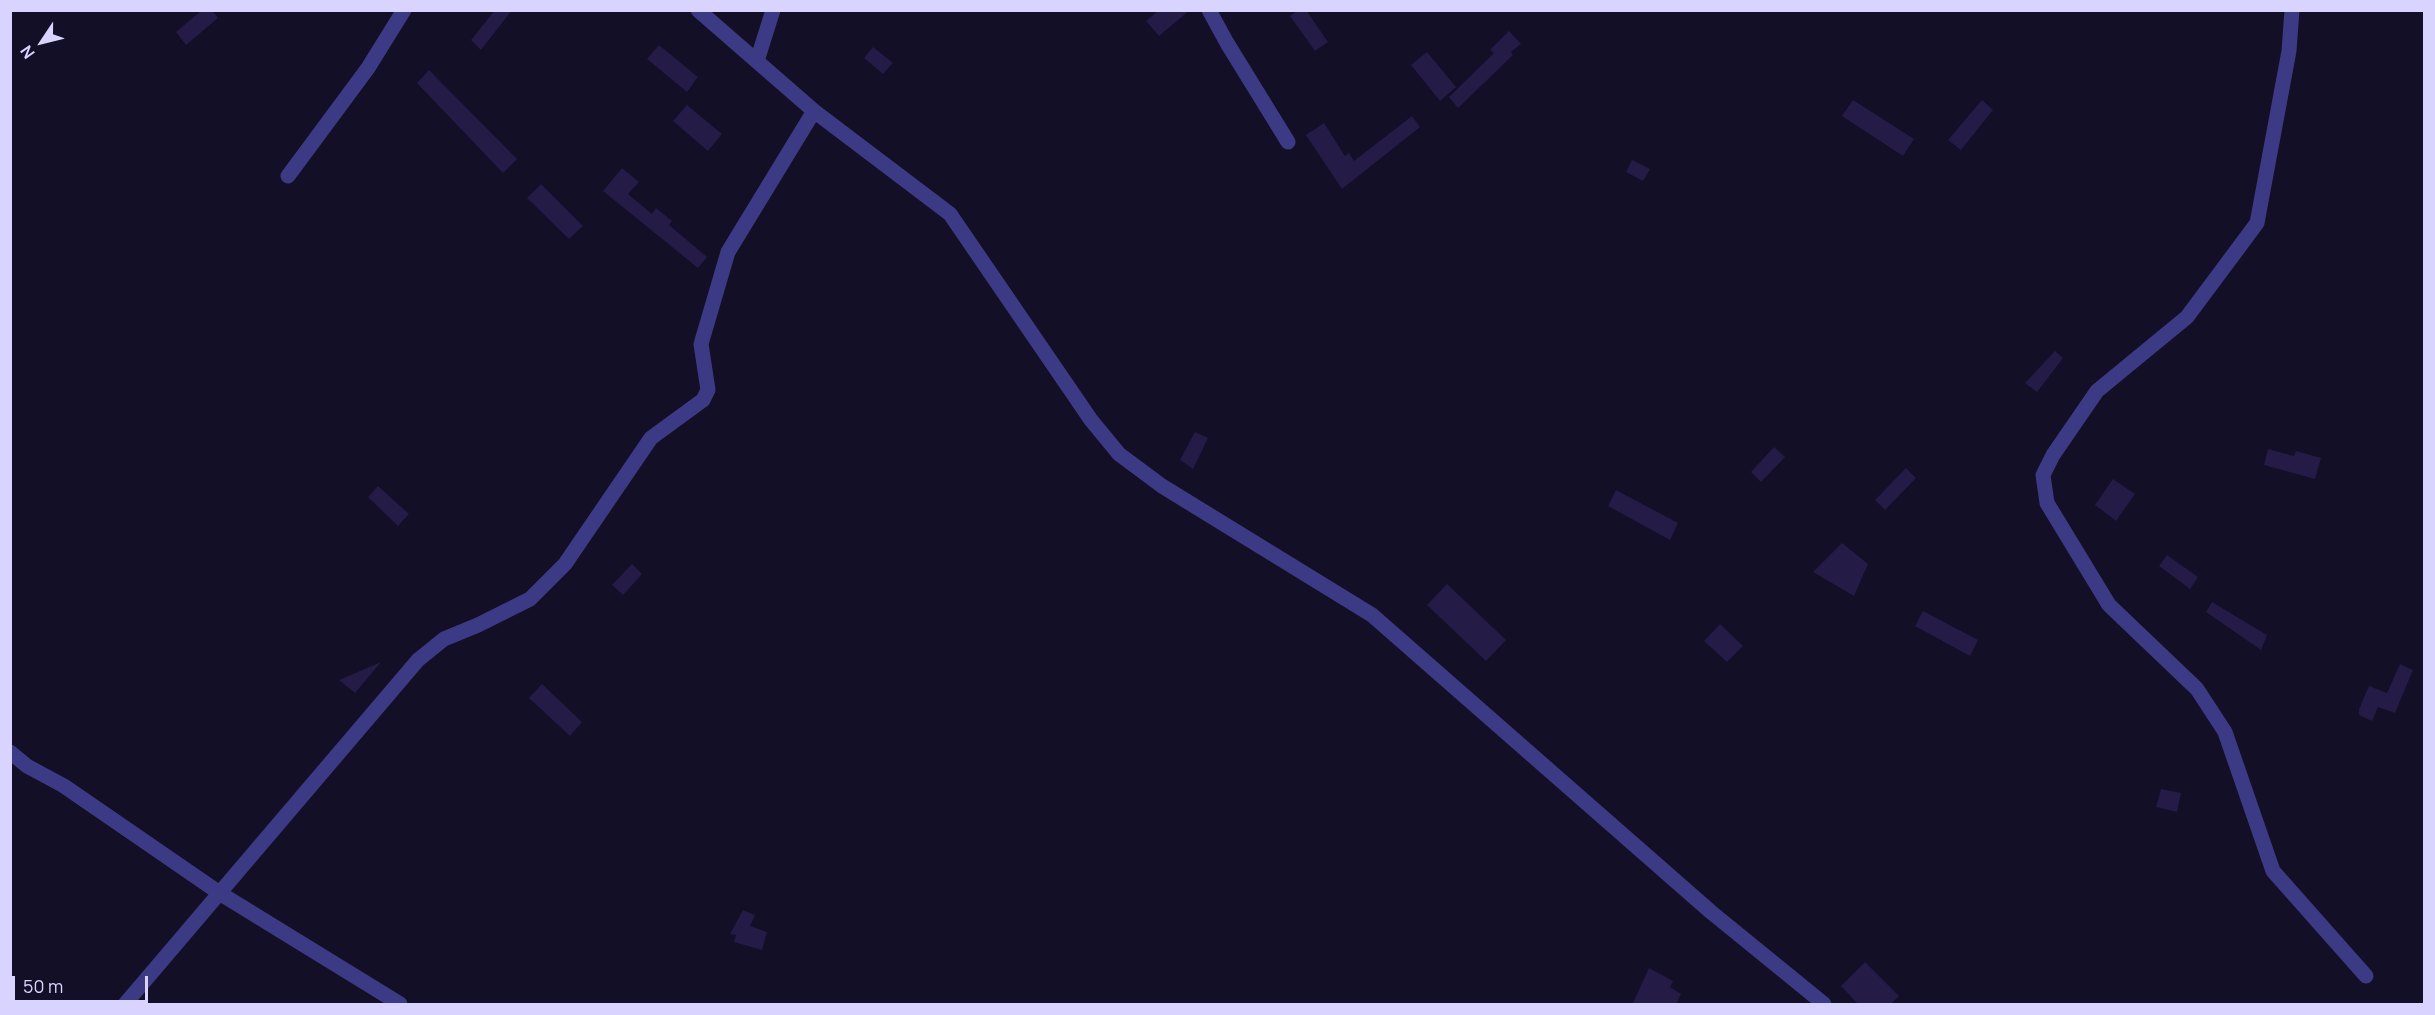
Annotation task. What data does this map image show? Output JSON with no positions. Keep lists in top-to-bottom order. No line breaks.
{"scale_bar":"50 m","north":"bottom left"}
